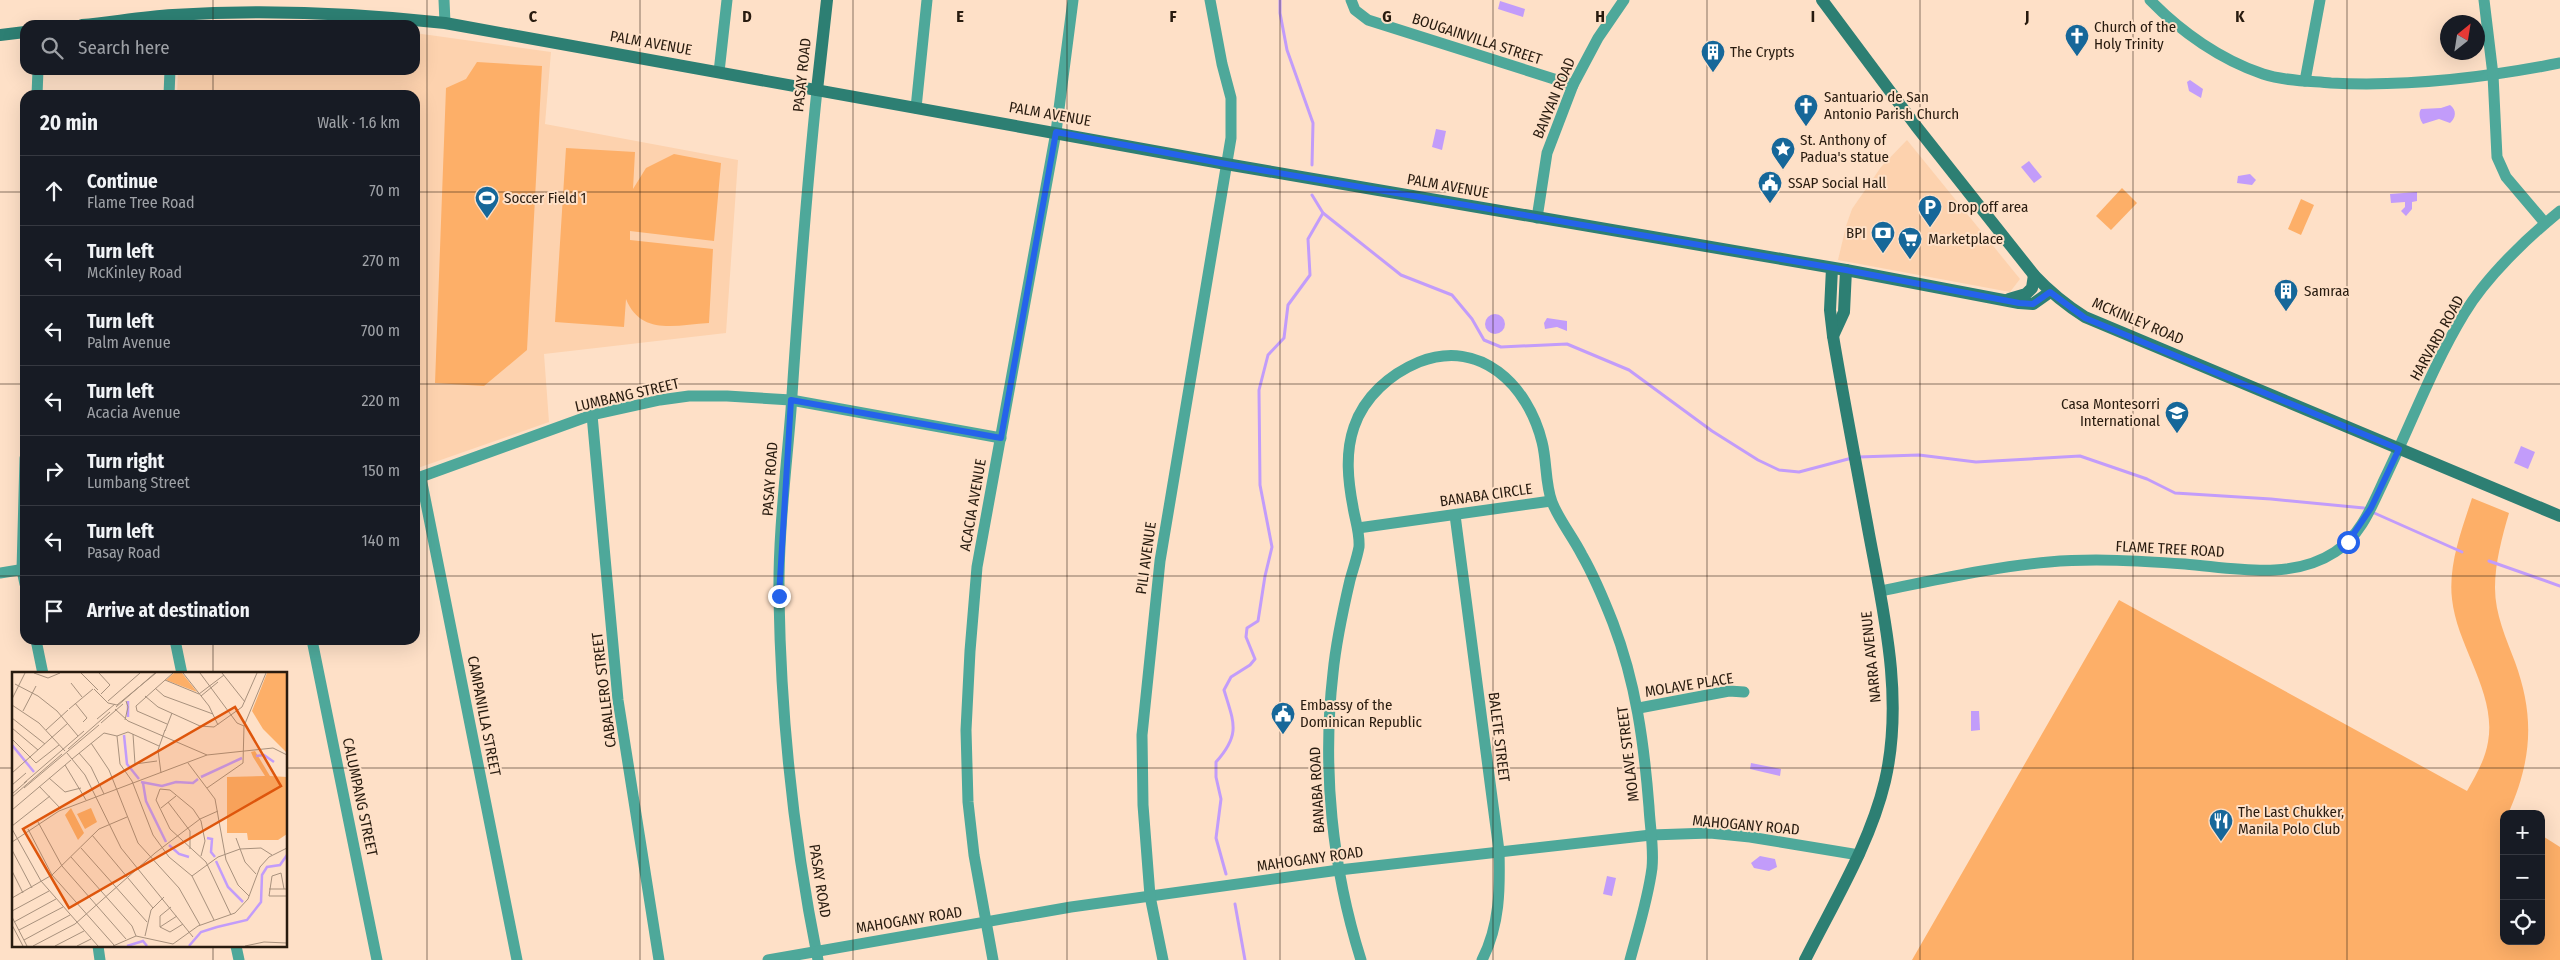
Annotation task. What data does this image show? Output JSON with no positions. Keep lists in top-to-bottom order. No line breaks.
{"streets":{"street":["BOUGAINVILLA STREET","PALM AVENUE","PASAY ROAD","BANYAN ROAD","MCKINLEY ROAD","HARVARD ROAD","LUMBANG STREET","BANABA CIRCLE","ACACIA AVENUE","FLAME TREE ROAD","PILI AVENUE","NARRA AVENUE","MOLAVE PLACE","CABALLERO STREET","CAMPANILLA STREET","BALETE STREET","MOLAVE STREET","BANABA ROAD","CALUMPANG STREET","MAHOGANY ROAD"]},"crossings":[["BOUGAINVILLA STREET","BANYAN ROAD"],["PALM AVENUE","PASAY ROAD"],["PALM AVENUE","BANYAN ROAD"],["PALM AVENUE","MCKINLEY ROAD"],["PALM AVENUE","ACACIA AVENUE"],["PALM AVENUE","PILI AVENUE"],["PALM AVENUE","NARRA AVENUE"],["PASAY ROAD","LUMBANG STREET"],["PASAY ROAD","MAHOGANY ROAD"],["MCKINLEY ROAD","HARVARD ROAD"],["MCKINLEY ROAD","FLAME TREE ROAD"],["HARVARD ROAD","FLAME TREE ROAD"],["LUMBANG STREET","ACACIA AVENUE"],["LUMBANG STREET","CABALLERO STREET"],["BANABA CIRCLE","BALETE STREET"],["BANABA CIRCLE","MOLAVE STREET"],["BANABA CIRCLE","BANABA ROAD"],["ACACIA AVENUE","MAHOGANY ROAD"],["FLAME TREE ROAD","NARRA AVENUE"],["PILI AVENUE","MAHOGANY ROAD"],["NARRA AVENUE","MAHOGANY ROAD"],["MOLAVE PLACE","MOLAVE STREET"],["BALETE STREET","MAHOGANY ROAD"],["MOLAVE STREET","MAHOGANY ROAD"],["BANABA ROAD","MAHOGANY ROAD"]],"places":{"church":["Church of the Holy Trinity","Santuario de San Antonio Parish Church"],"building":["The Crypts","Samraa"],"place":["St. Anthony of Padua's statue"],"public building":["SSAP Social Hall","Embassy of the Dominican Republic"],"sports":["Soccer Field 1"],"parking":["Drop off area"],"bank":["BPI"],"supermarket":["Marketplace"],"school or university":["Casa Montesorri International"],"restaurant":["The Last Chukker, Manila Polo Club"]},"north":"top right","page":{"search":"Search here","heading":["20 min","Walk · 1.6 km"],"list":[["Continue","Flame Tree Road","70 m"],["Turn left","McKinley Road","270 m"],["Turn left","Palm Avenue","700 m"],["Turn left","Acacia Avenue","220 m"],["Turn right","Lumbang Street","150 m"],["Turn left","Pasay Road","140 m"],"Arrive at destination"],"map_buttons":["+","−"]},"grid":{"columns":["C","D","E","F","G","H","I","J","K"]}}
